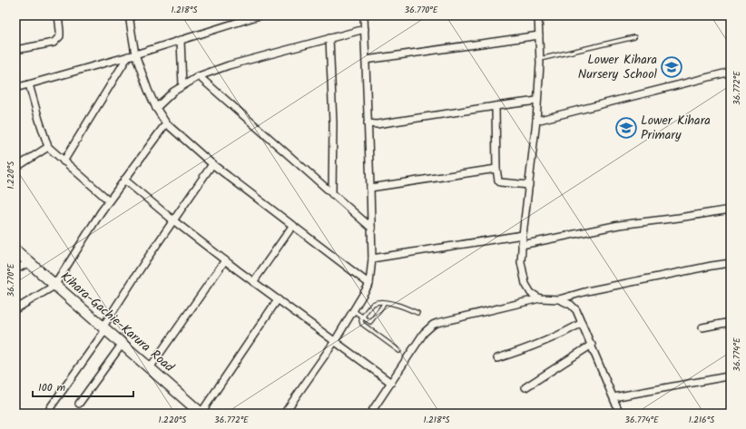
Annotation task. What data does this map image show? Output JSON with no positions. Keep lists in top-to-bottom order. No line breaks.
{"streets":{"street":["Kihara-Gachie-Karura Road"]},"places":{"school or university":["Lower Kihara Nursery School","Lower Kihara Primary"]},"scale_bar":"100 m","coordinates":["1.218°S","36.770°E","36.772°E","1.220°S","36.774°E","1.216°S"]}
